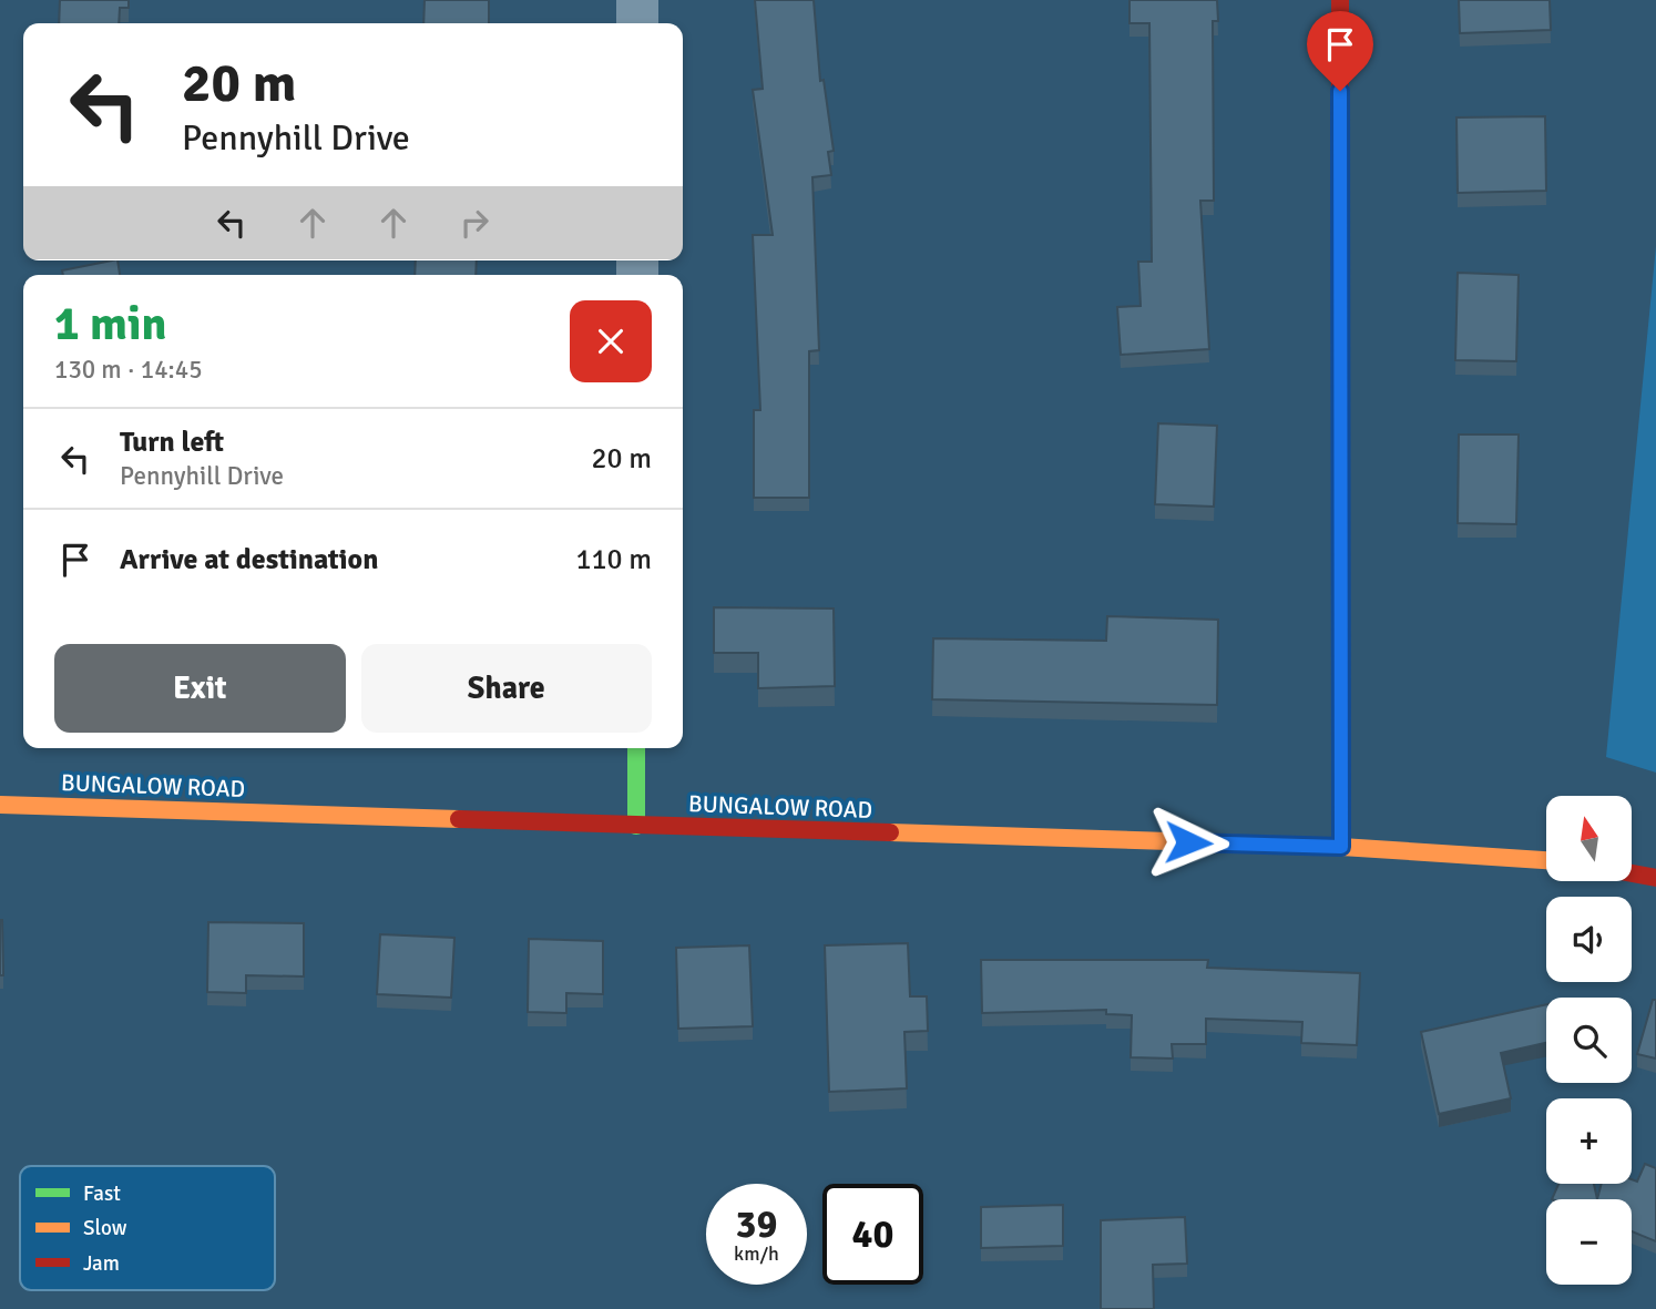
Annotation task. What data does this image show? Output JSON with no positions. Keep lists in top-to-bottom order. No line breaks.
{"streets":{"street":["BUNGALOW ROAD"]},"legend":["Fast","Slow","Jam"],"north":"top","page":{"turn":["20 m","Pennyhill Drive"],"heading":["1 min","130 m · 14:45"],"list":[{"name":"Turn left","note":"Pennyhill Drive","value":"20 m"},{"name":"Arrive at destination","value":"110 m"}],"buttons":["Exit","Share"],"map_buttons":["+","−"],"speed":"39 km/h","limit":"40"}}
